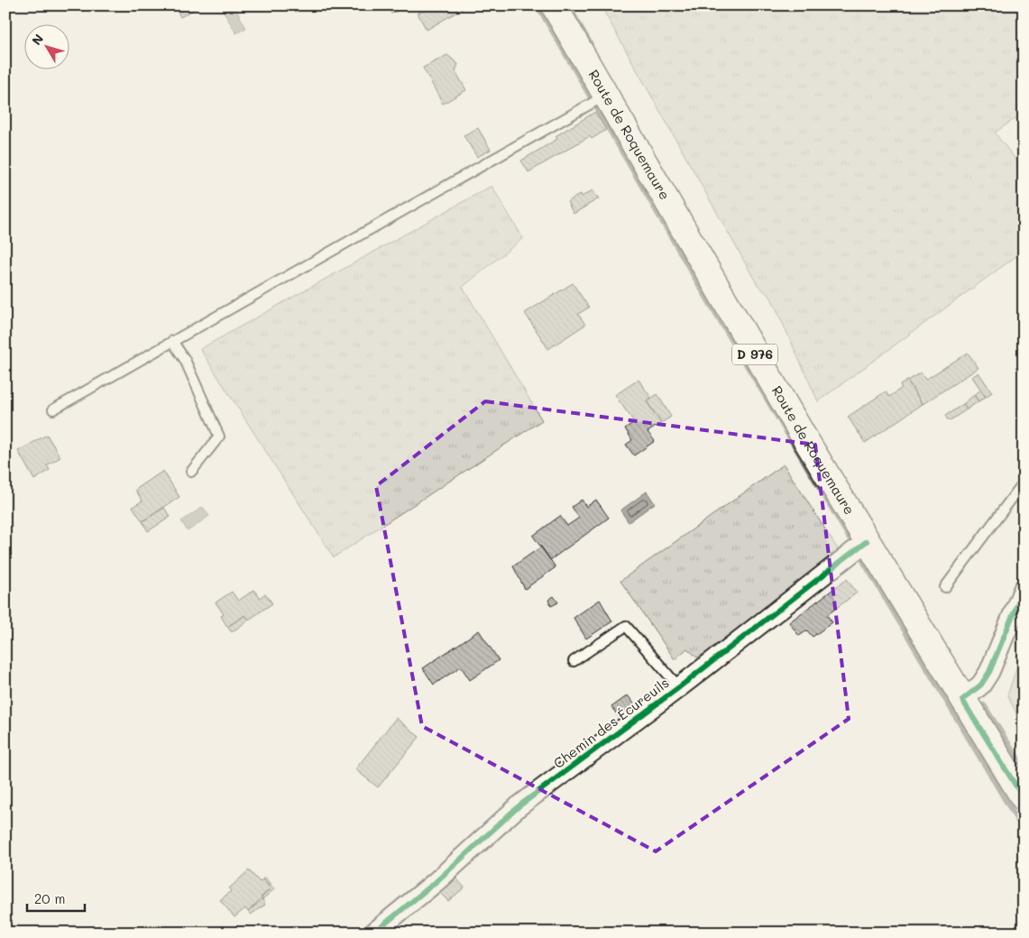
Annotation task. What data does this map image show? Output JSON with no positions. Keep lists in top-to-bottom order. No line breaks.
{"streets":{"main road":["Route de Roquemaure","D 976"],"street":["Chemin des Écureuils"]},"crossings":[["Route de Roquemaure","Chemin des Écureuils"]],"scale_bar":"20 m","north":"top left"}
